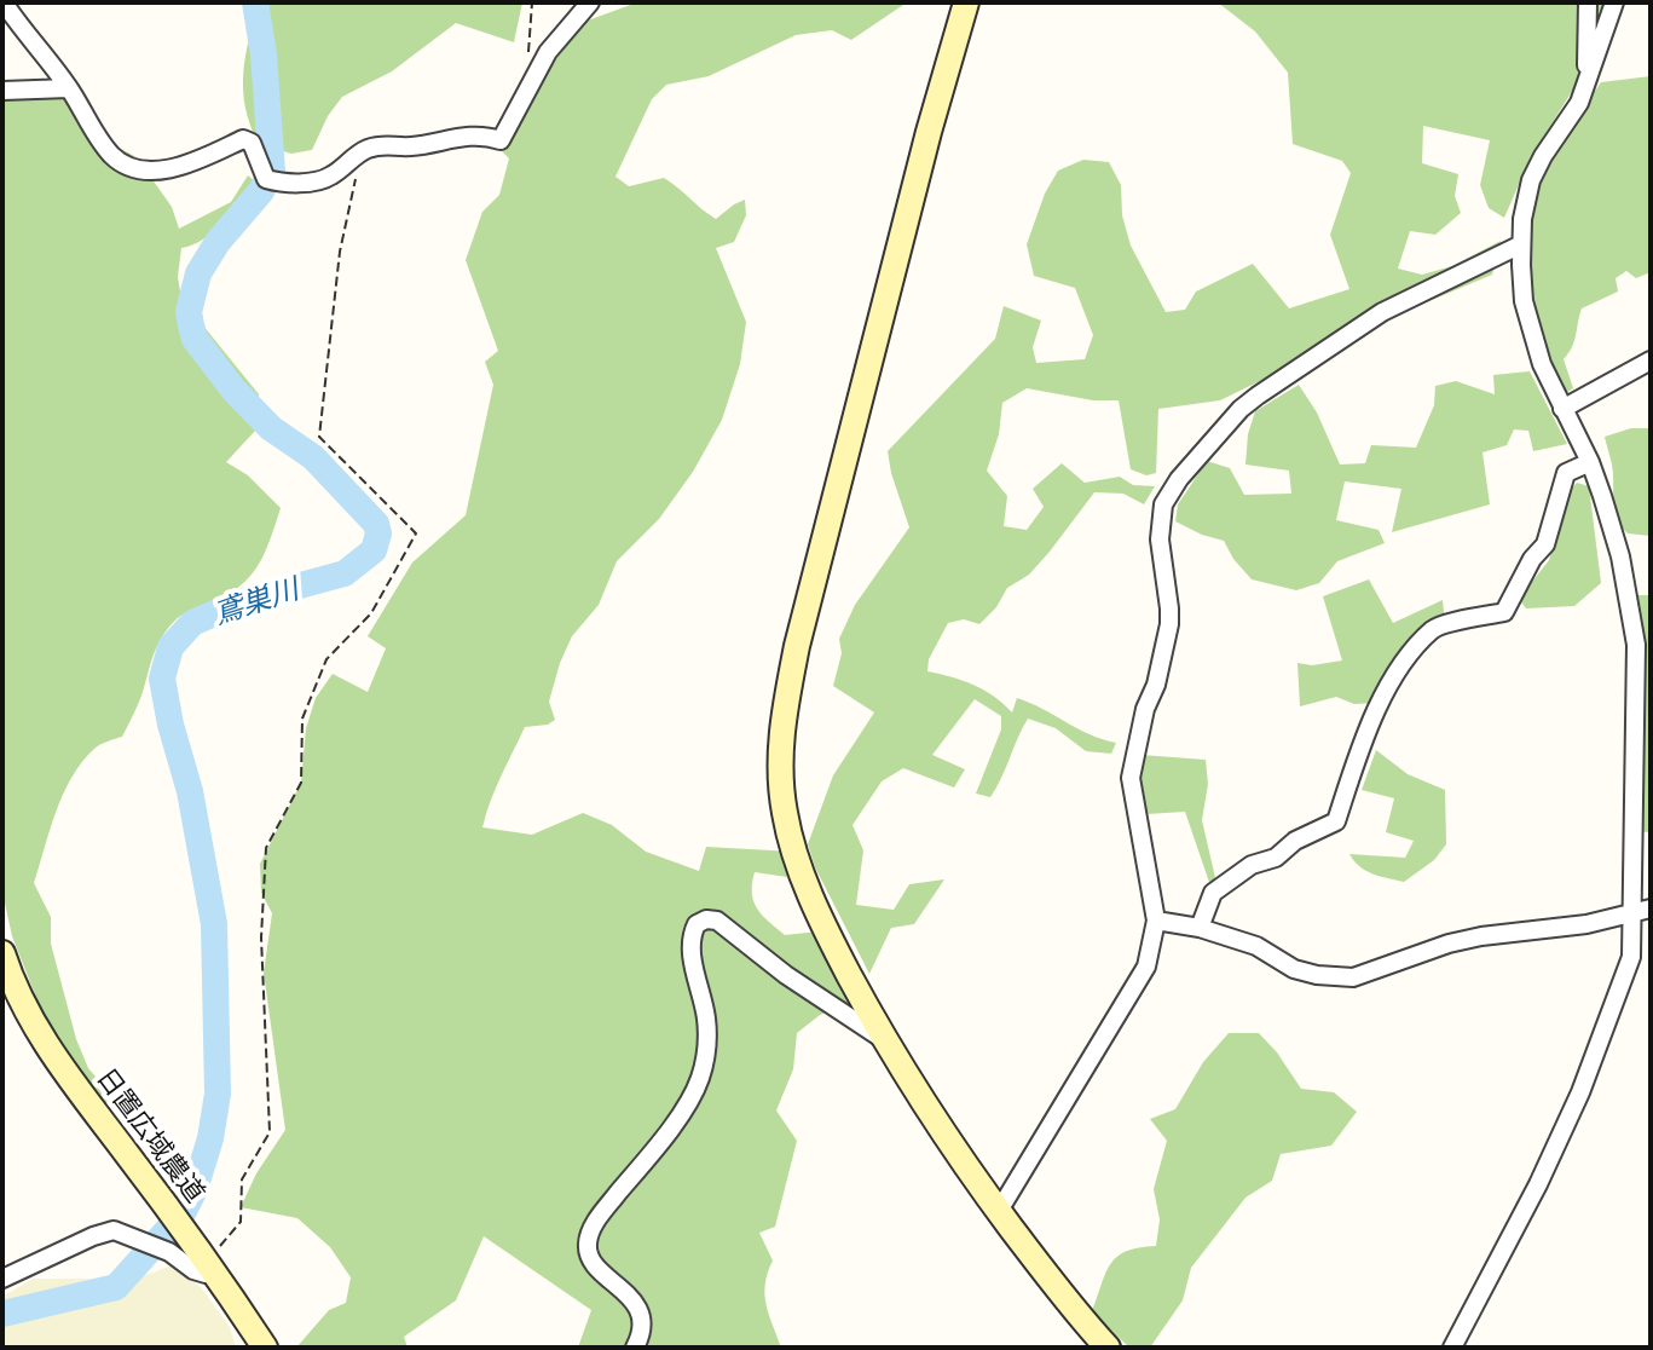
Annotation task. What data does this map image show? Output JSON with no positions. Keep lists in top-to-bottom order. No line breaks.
{"streets":{"street":["日置広域農道"]},"water":["鳶巣川"]}
